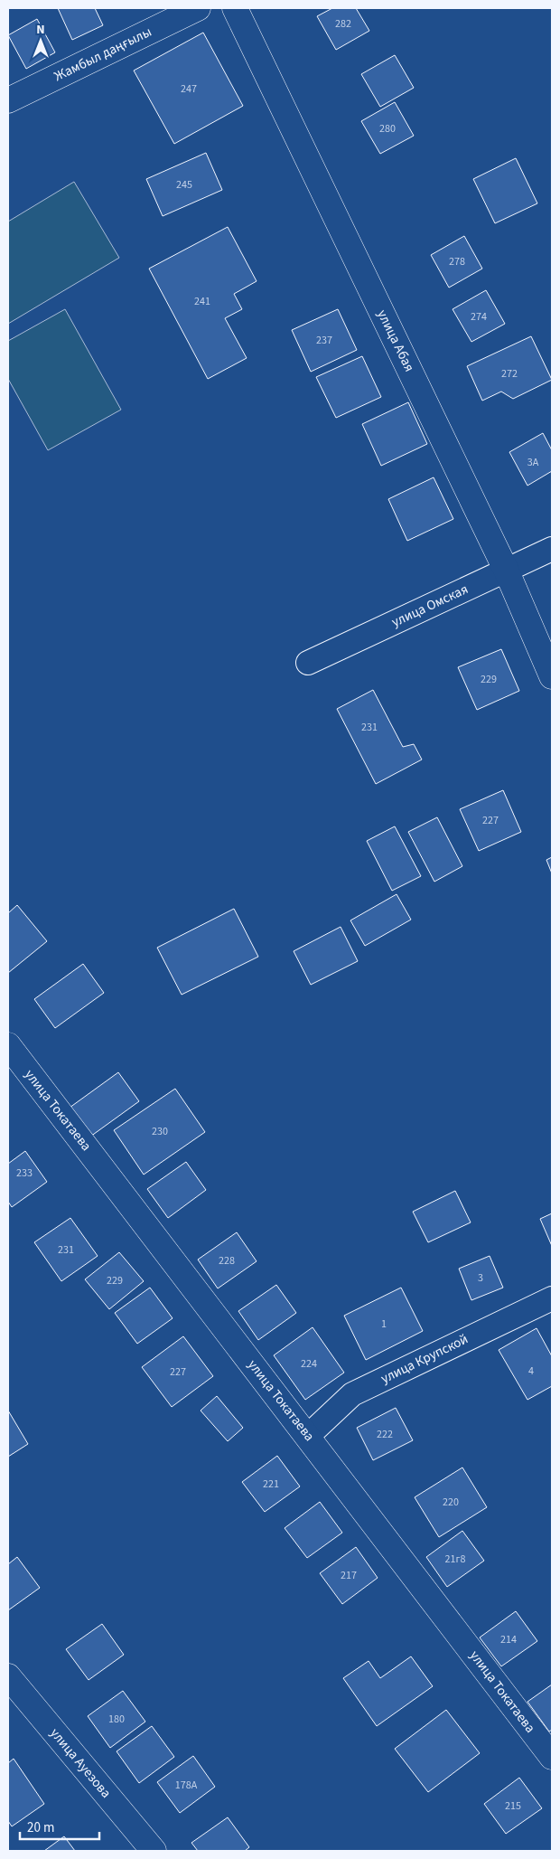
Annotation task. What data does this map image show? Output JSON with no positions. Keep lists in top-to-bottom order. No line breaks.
{"streets":{"street":["Жамбыл даңғылы","улица Абая","улица Омская","улица Токатаева","улица Крупской","улица Ауезова"]},"crossings":[["улица Абая","улица Омская"],["улица Токатаева","улица Крупской"]],"house_numbers":["282","247","280","245","278","241","274","237","272","3А","229","231","227","230","233","231","228","3","229","1","224","4","227","222","221","220","21г8","217","214","180","178А","215"],"scale_bar":"20 m","north":"top"}
